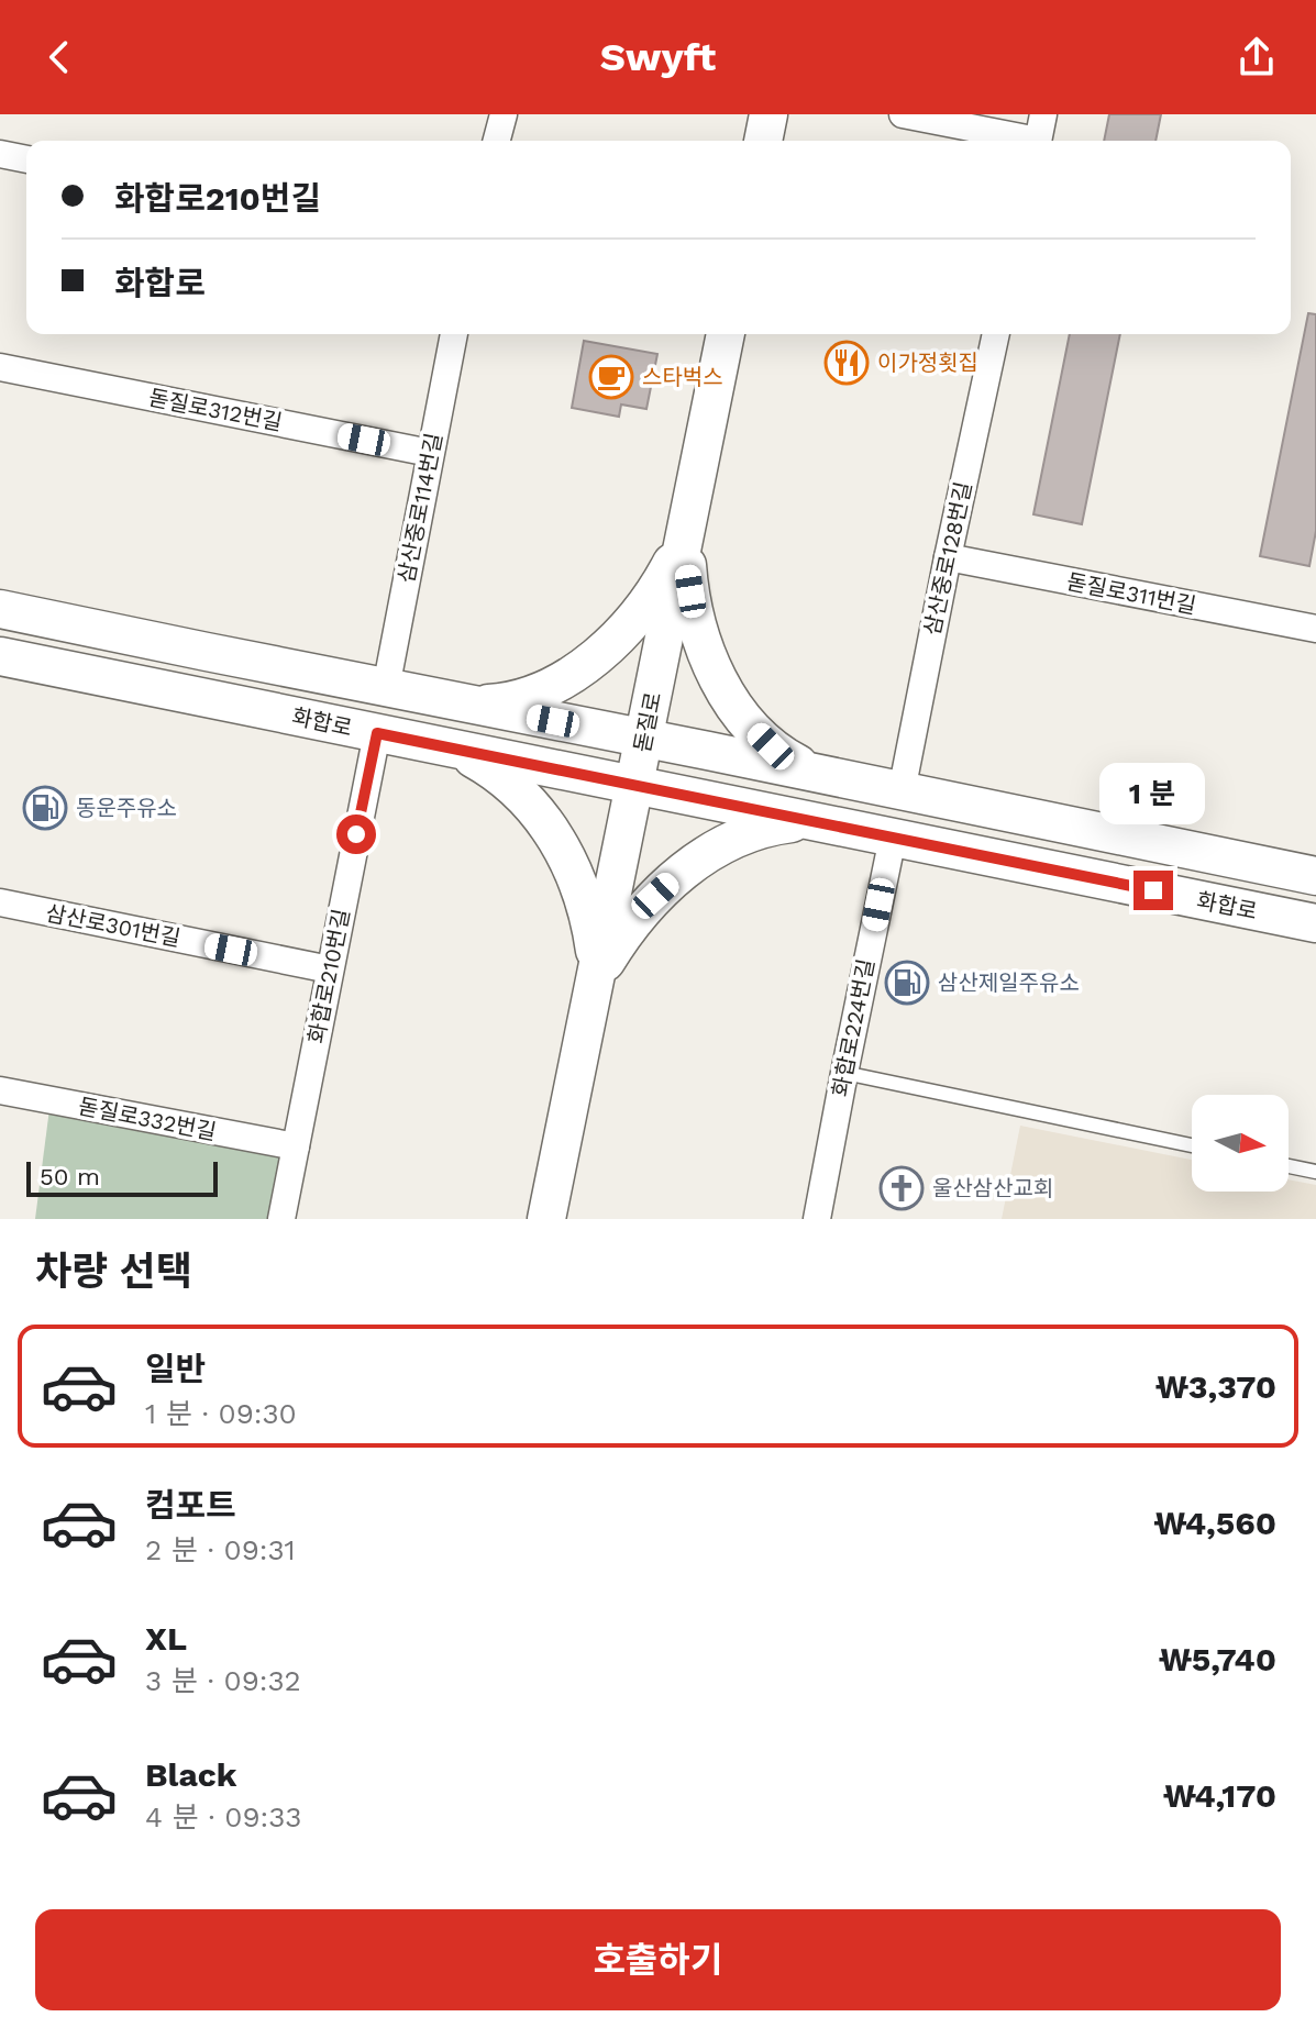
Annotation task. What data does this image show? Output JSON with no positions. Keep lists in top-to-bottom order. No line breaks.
{"streets":{"main road":["화합로","돋질로"],"street":["돋질로312번길","삼산중로114번길","삼산중로128번길","돋질로311번길","삼산로301번길","화합로210번길","화합로224번길","돋질로332번길"]},"crossings":[["돋질로312번길","삼산중로114번길"],["삼산중로114번길","화합로"],["삼산중로128번길","돋질로311번길"],["삼산중로128번길","화합로"],["화합로","돋질로"],["화합로","화합로210번길"],["화합로","화합로224번길"],["삼산로301번길","화합로210번길"],["화합로210번길","돋질로332번길"]],"places":{"restaurant":["이가정횟집"],"cafe":["스타벅스"],"fuel station":["동운주유소","삼산제일주유소"],"church":["울산삼산교회"]},"scale_bar":"50 m","north":"right","page":{"header":"Swyft","banner":["화합로210번길","화합로"],"bubble":"1 분","scale":"50 m","heading":"차량 선택","list":[{"name":"일반","note":"1 분 · 09:30","value":"₩3,370"},{"name":"컴포트","note":"2 분 · 09:31","value":"₩4,560"},{"name":"XL","note":"3 분 · 09:32","value":"₩5,740"},{"name":"Black","note":"4 분 · 09:33","value":"₩4,170"}],"buttons":"호출하기"}}
